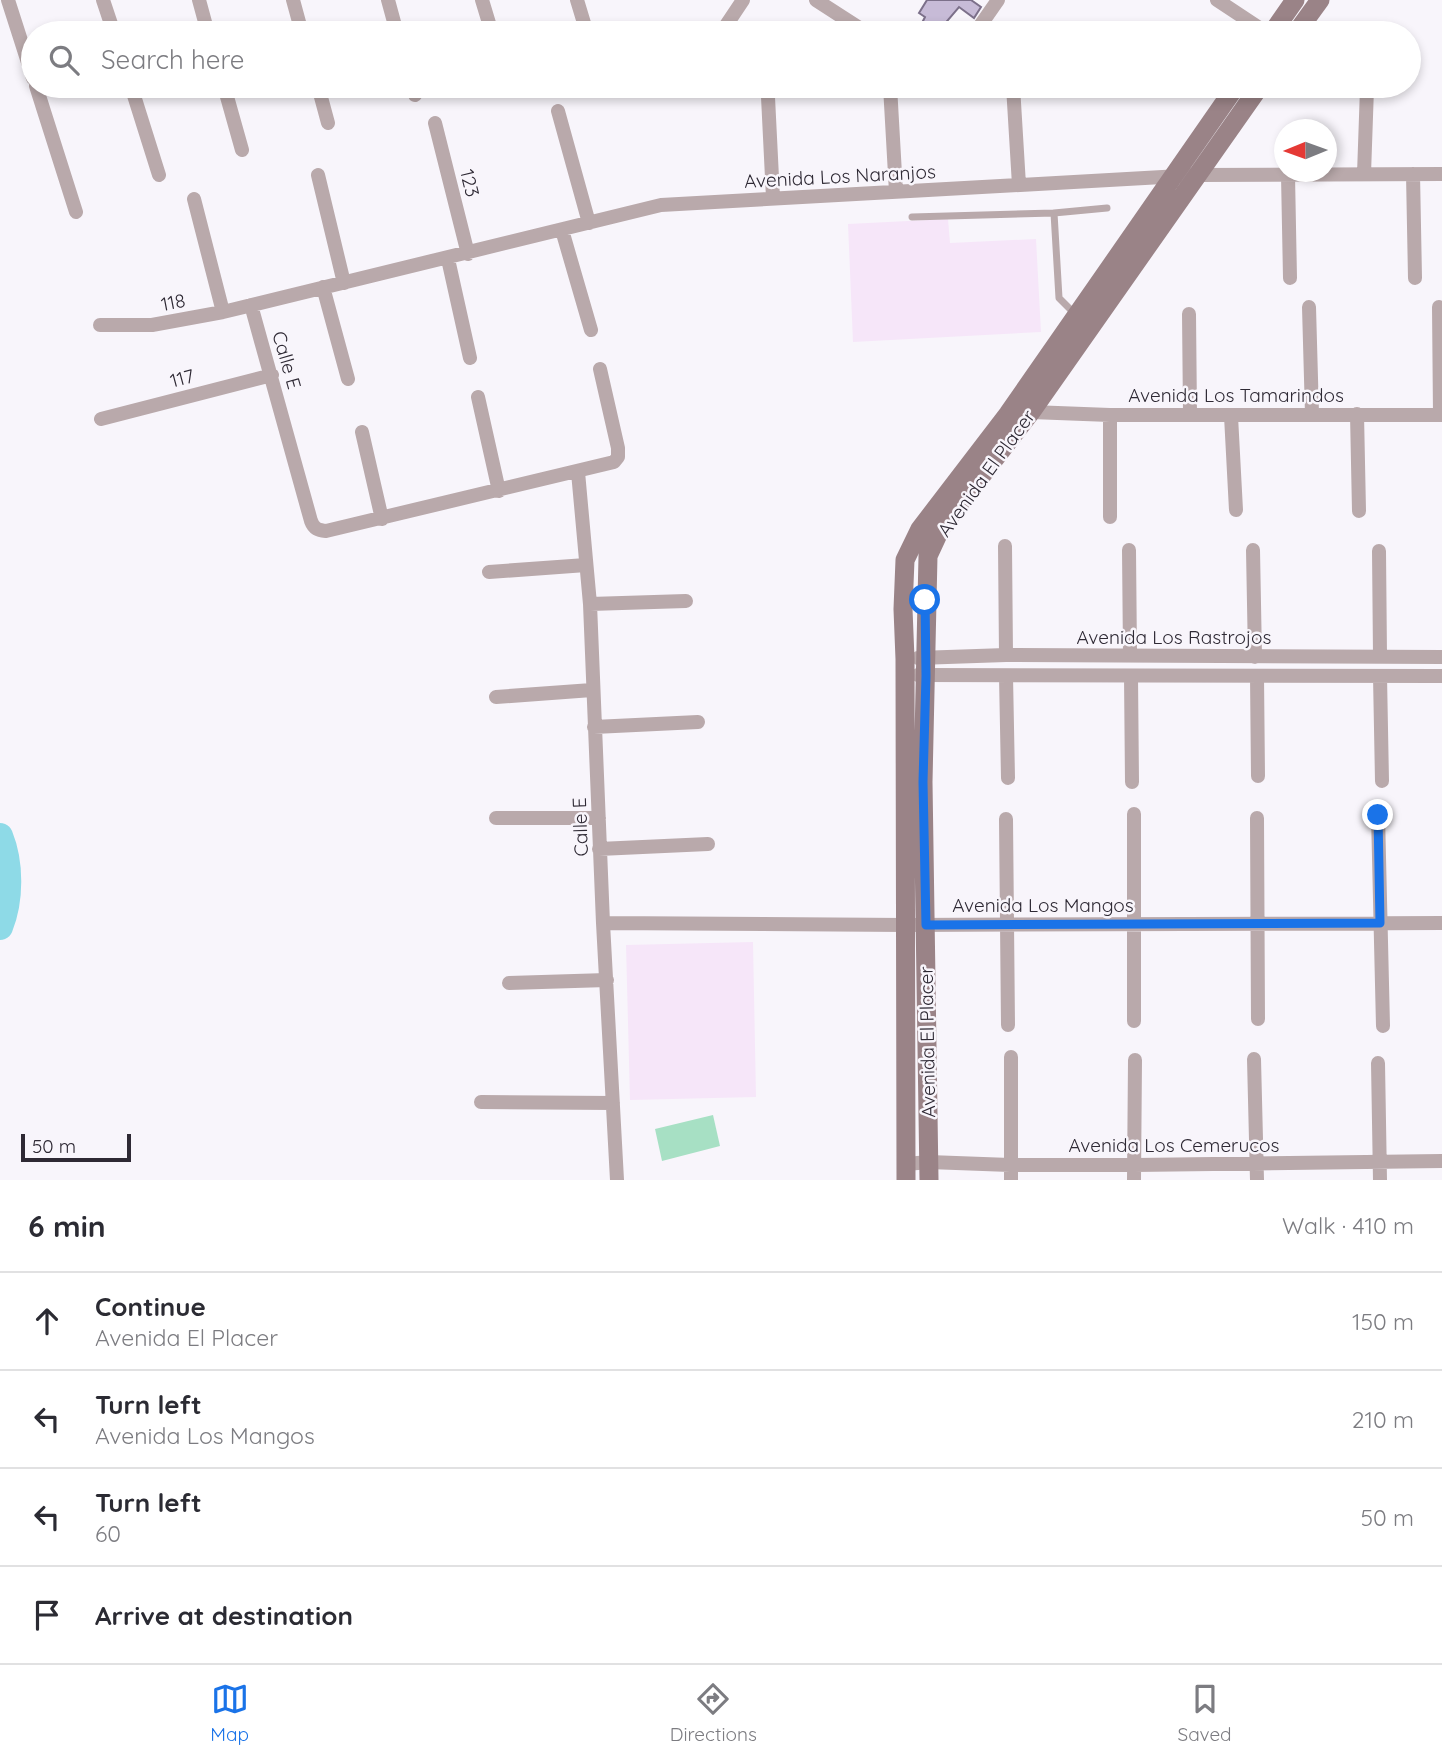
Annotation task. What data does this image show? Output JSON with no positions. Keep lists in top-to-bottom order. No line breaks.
{"streets":{"street":["Avenida Los Naranjos","123","118","Calle E","117","Avenida Los Tamarindos","Avenida El Placer","Avenida Los Rastrojos","Avenida Los Mangos","Avenida Los Cemerucos"]},"crossings":[["Avenida Los Naranjos","123"],["Avenida Los Naranjos","118"],["Avenida Los Naranjos","Calle E"],["Avenida Los Naranjos","Avenida El Placer"],["118","Calle E"],["Calle E","117"],["Calle E","Avenida Los Mangos"],["Avenida Los Tamarindos","Avenida El Placer"],["Avenida El Placer","Avenida Los Rastrojos"],["Avenida El Placer","Avenida Los Mangos"],["Avenida El Placer","Avenida Los Cemerucos"]],"scale_bar":"50 m","north":"left","page":{"search":"Search here","scale":"50 m","heading":["6 min","Walk · 410 m"],"list":[["Continue","Avenida El Placer","150 m"],["Turn left","Avenida Los Mangos","210 m"],["Turn left","60","50 m"],"Arrive at destination"],"nav":["Map","Directions","Saved"]}}
